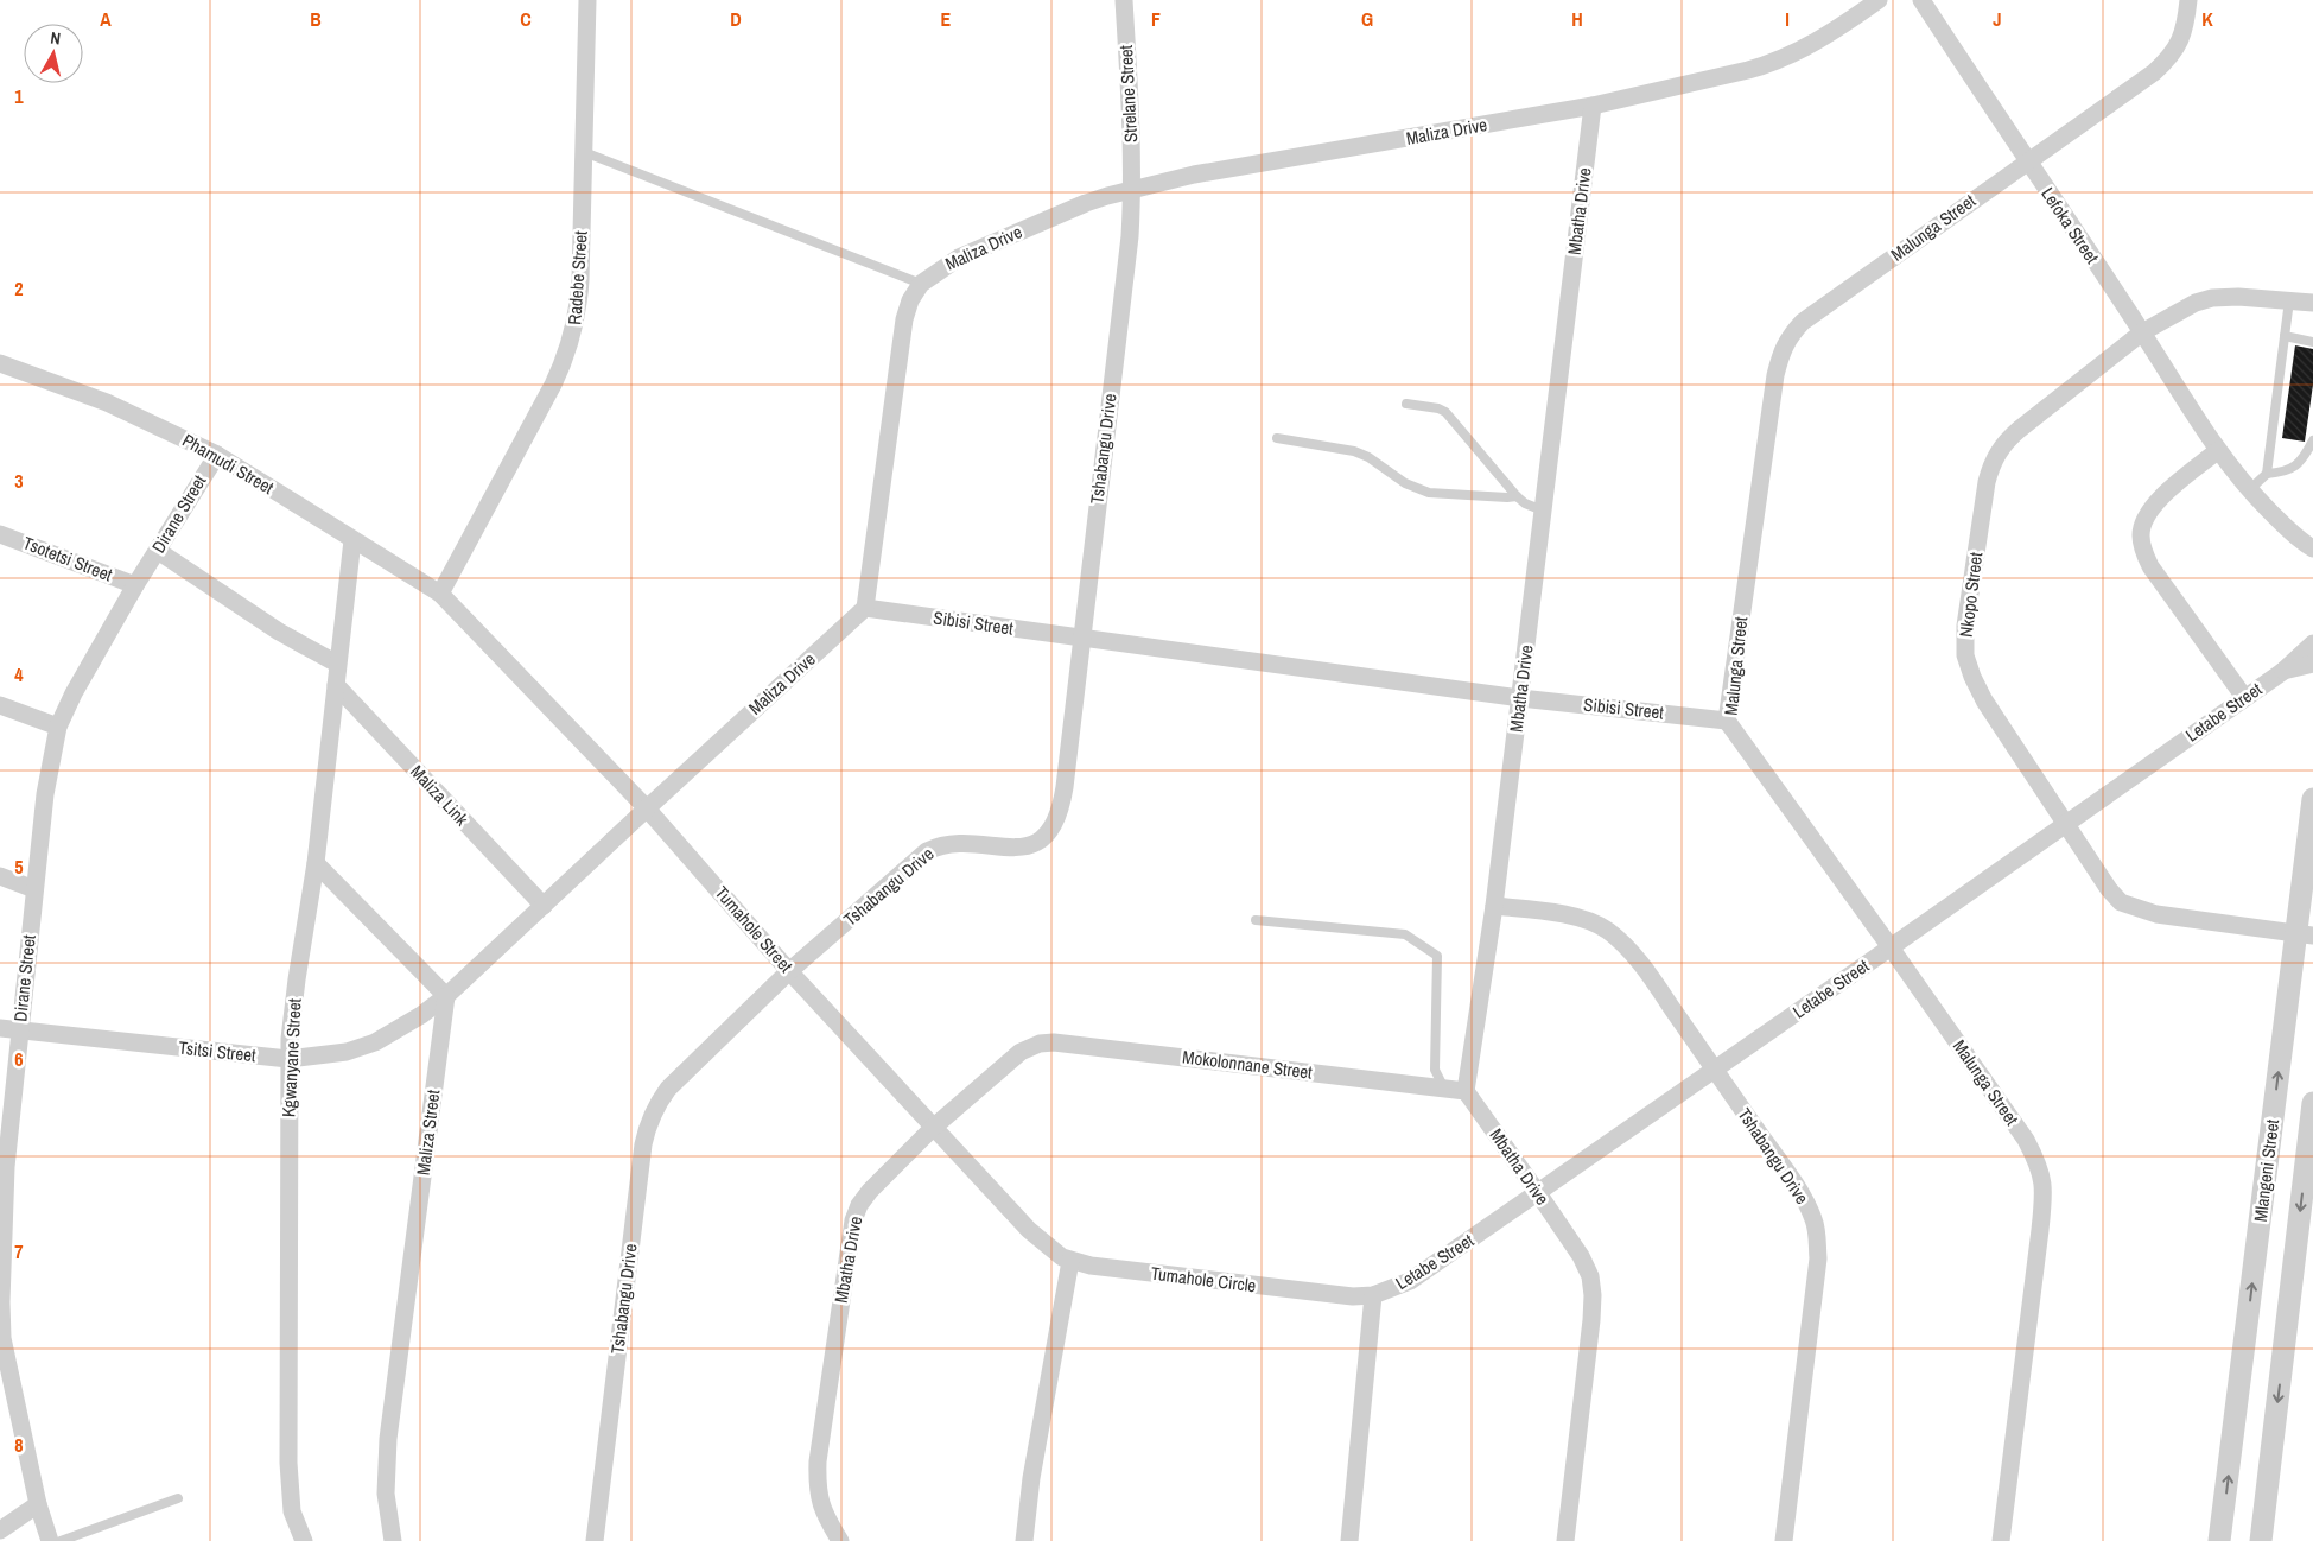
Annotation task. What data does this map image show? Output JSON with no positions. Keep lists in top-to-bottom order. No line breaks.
{"streets":{"street":["Strelane Street","Maliza Drive","Mbatha Drive","Lefoka Street","Malunga Street","Radebe Street","Tshabangu Drive","Phamudi Street","Dirane Street","Tsotetsi Street","Nkopo Street","Sibisi Street","Letabe Street","Maliza Link","Tumahole Street","Tsitsi Street","Kgwanyane Street","Mokolonnane Street","Maliza Street","Mlangeni Street","Tumahole Circle"]},"crossings":[["Strelane Street","Maliza Drive"],["Strelane Street","Tshabangu Drive"],["Maliza Drive","Mbatha Drive"],["Maliza Drive","Tshabangu Drive"],["Maliza Drive","Sibisi Street"],["Maliza Drive","Tumahole Street"],["Mbatha Drive","Tshabangu Drive"],["Mbatha Drive","Sibisi Street"],["Mbatha Drive","Letabe Street"],["Mbatha Drive","Tumahole Street"],["Mbatha Drive","Mokolonnane Street"],["Lefoka Street","Malunga Street"],["Lefoka Street","Nkopo Street"],["Malunga Street","Sibisi Street"],["Malunga Street","Letabe Street"],["Radebe Street","Phamudi Street"],["Radebe Street","Tumahole Street"],["Tshabangu Drive","Sibisi Street"],["Tshabangu Drive","Letabe Street"],["Tshabangu Drive","Tumahole Street"],["Phamudi Street","Dirane Street"],["Phamudi Street","Tumahole Street"],["Phamudi Street","Kgwanyane Street"],["Dirane Street","Tsotetsi Street"],["Dirane Street","Tsitsi Street"],["Nkopo Street","Letabe Street"],["Nkopo Street","Mlangeni Street"],["Letabe Street","Tumahole Circle"],["Maliza Link","Kgwanyane Street"],["Tumahole Street","Tumahole Circle"],["Tsitsi Street","Kgwanyane Street"],["Tsitsi Street","Maliza Street"]],"north":"top","grid":{"columns":["A","B","C","D","E","F","G","H","I","J","K"],"rows":["1","2","3","4","5","6","7","8"]}}
